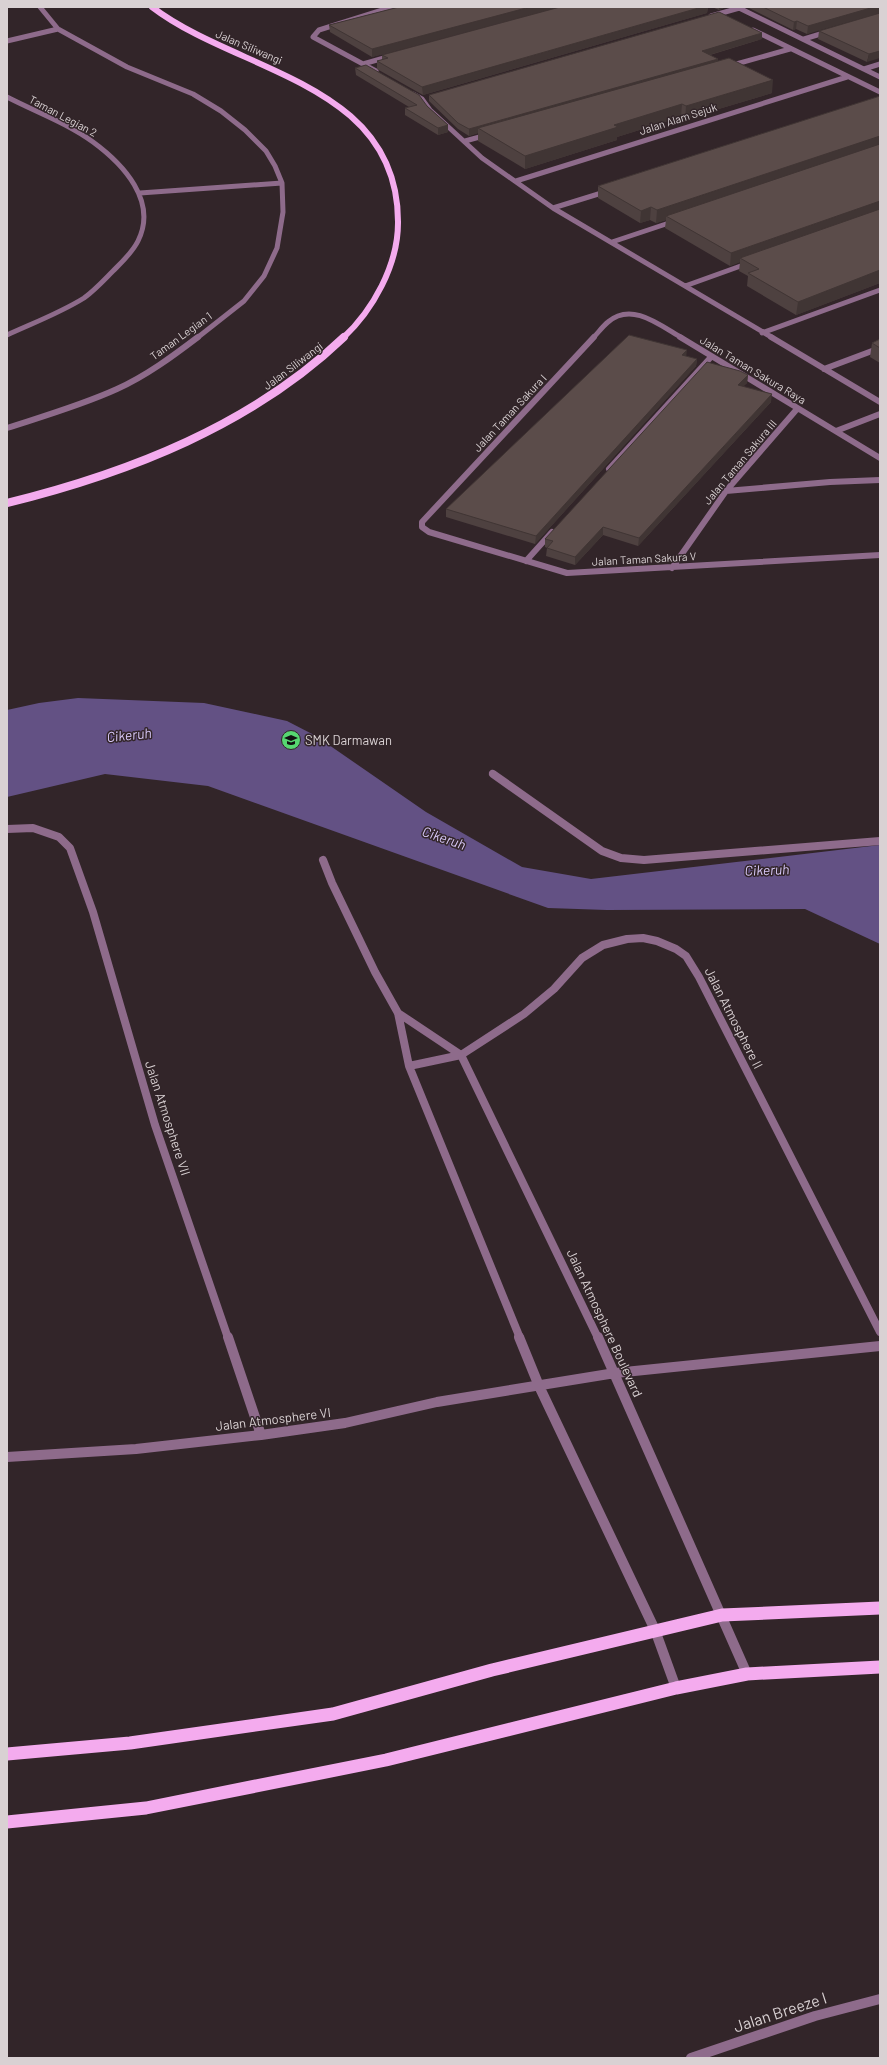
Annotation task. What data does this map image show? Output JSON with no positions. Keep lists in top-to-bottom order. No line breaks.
{"streets":{"main road":["Jalan Siliwangi"],"street":["Taman Legian 2","Jalan Alam Sejuk","Taman Legian 1","Jalan Taman Sakura Raya","Jalan Taman Sakura I","Jalan Taman Sakura III","Jalan Taman Sakura V","Jalan Atmosphere II","Jalan Atmosphere VII","Jalan Atmosphere Boulevard","Jalan Atmosphere VI","Jalan Breeze I"]},"crossings":[["Jalan Taman Sakura Raya","Jalan Taman Sakura I"],["Jalan Taman Sakura Raya","Jalan Taman Sakura III"],["Jalan Taman Sakura I","Jalan Taman Sakura V"],["Jalan Taman Sakura III","Jalan Taman Sakura V"],["Jalan Atmosphere II","Jalan Atmosphere Boulevard"],["Jalan Atmosphere VII","Jalan Atmosphere VI"],["Jalan Atmosphere Boulevard","Jalan Atmosphere VI"]],"water":["Cikeruh"],"places":{"school or university":["SMK Darmawan"]}}
